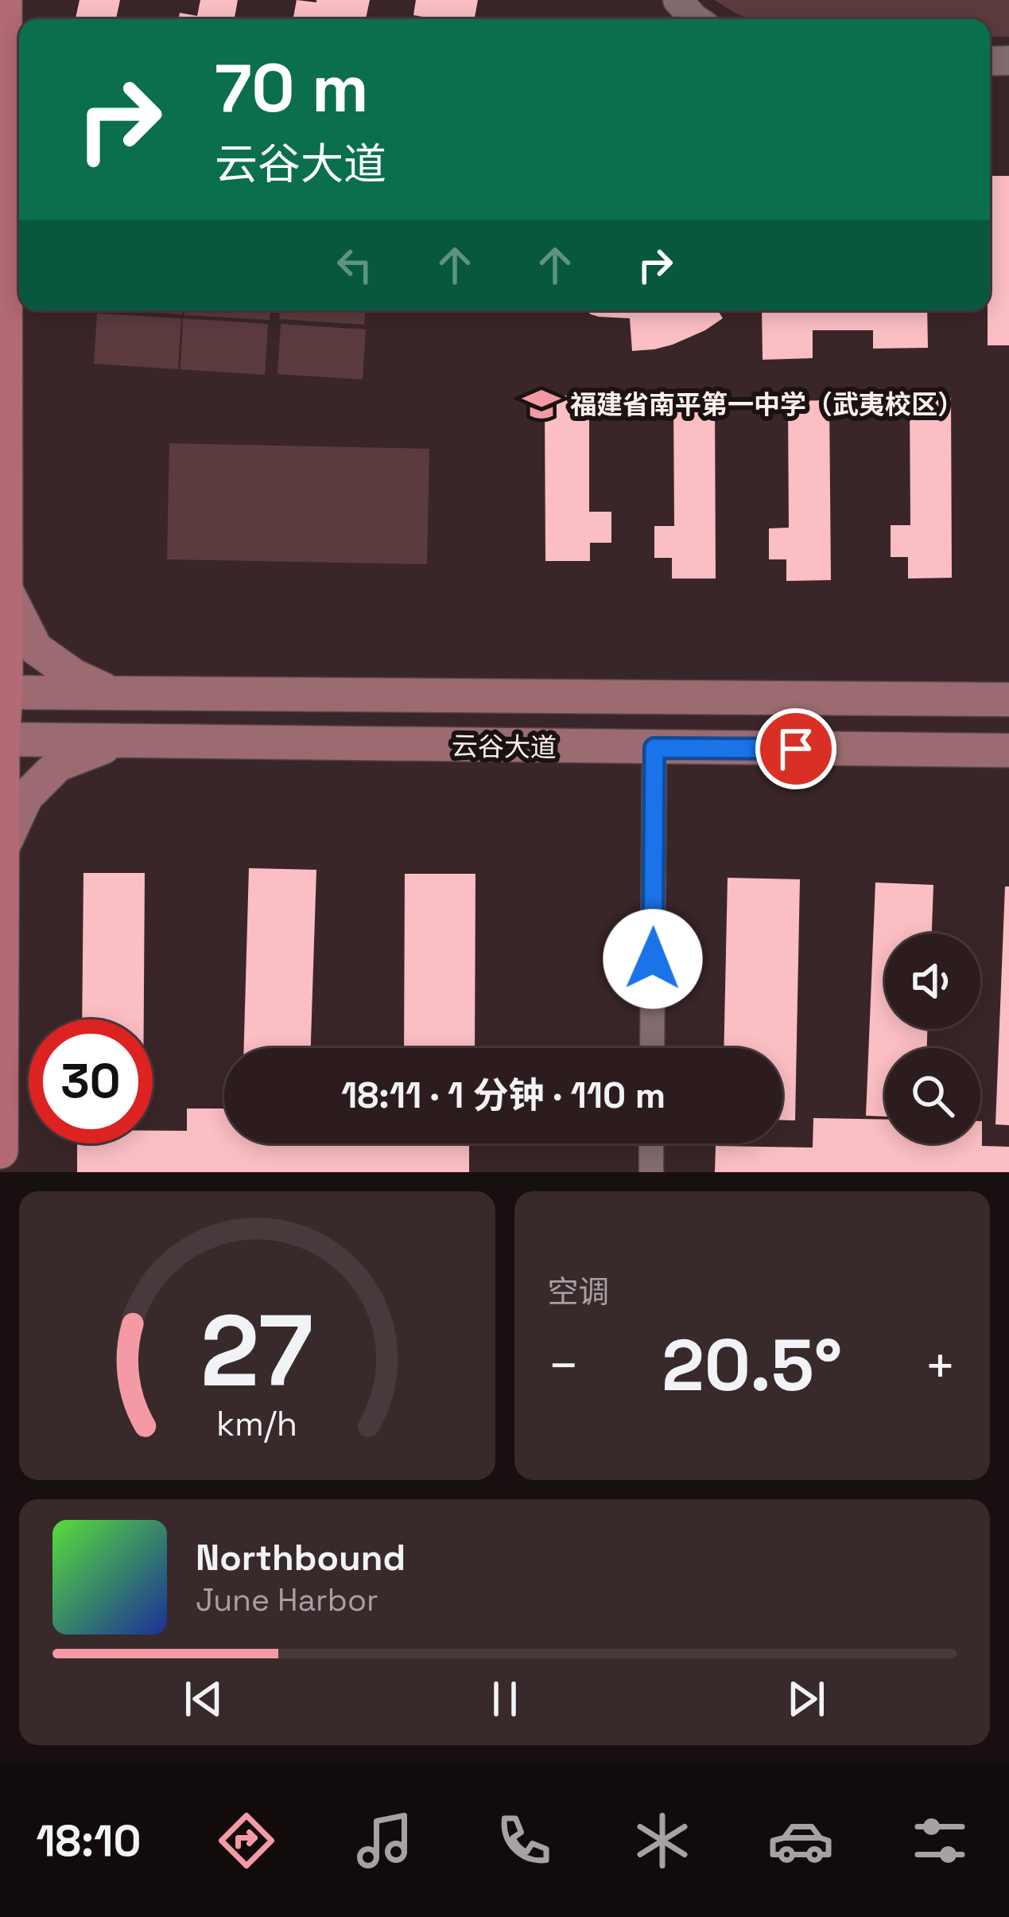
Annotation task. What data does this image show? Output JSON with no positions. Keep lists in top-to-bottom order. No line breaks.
{"streets":{"main road":["云谷大道"]},"places":{"school or university":["福建省南平第一中学（武夷校区）"]},"page":{"turn":["70 m","云谷大道"],"limit":"30","trip":"18:11 · 1 分钟 · 110 m","tile":"空调","heat":["−","20.5°","+"],"song":["Northbound","June Harbor"],"tabs":"18:10","gauge":["27","km/h"]}}
